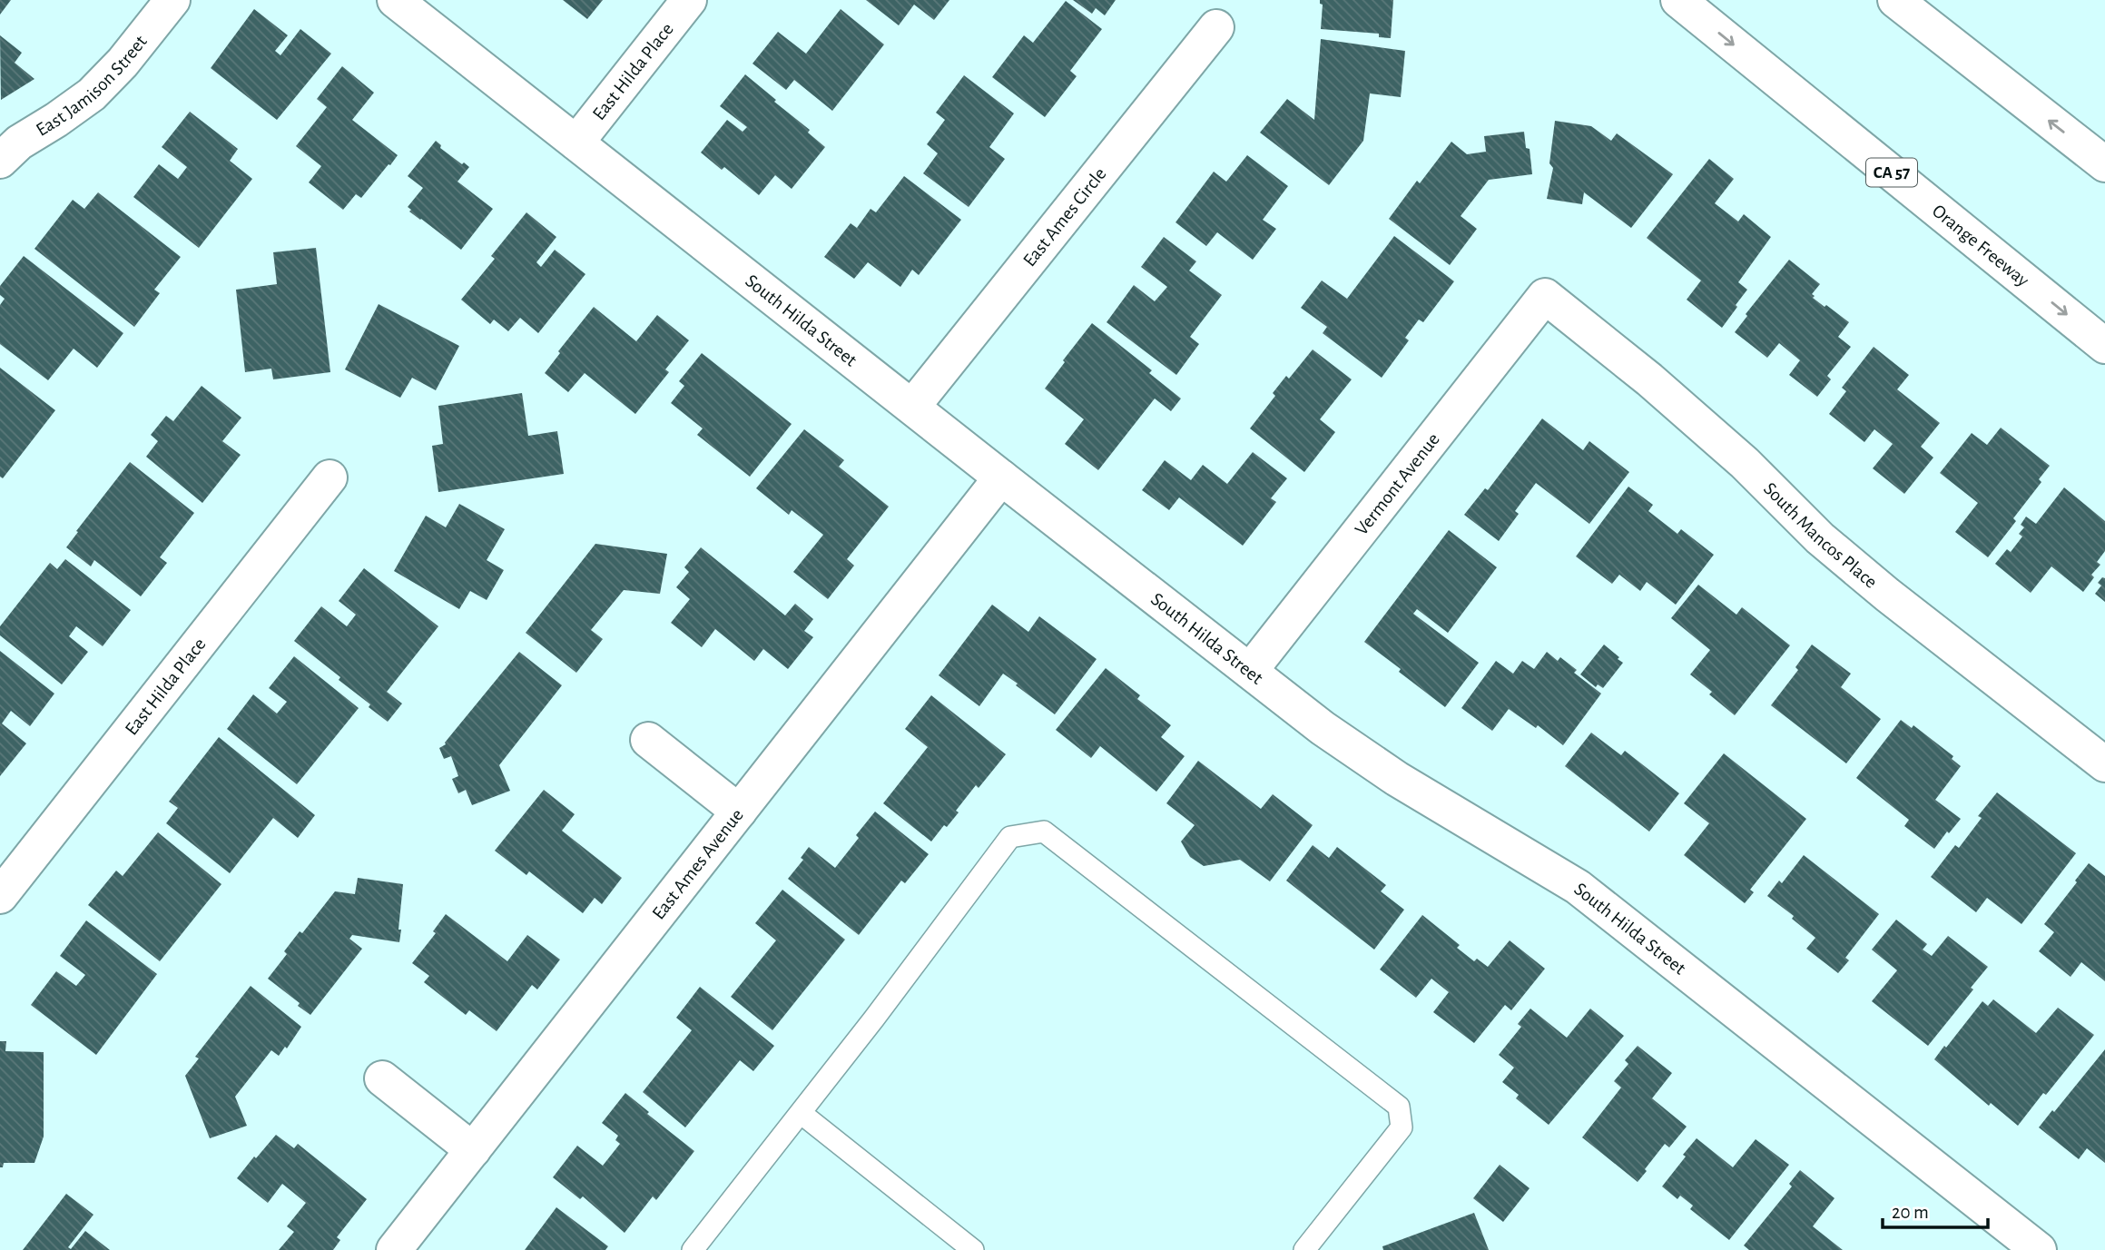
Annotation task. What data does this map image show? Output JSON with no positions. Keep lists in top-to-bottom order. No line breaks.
{"streets":{"main road":["East Hilda Place","East Jamison Street","CA 57","East Ames Circle","Orange Freeway","South Hilda Street","Vermont Avenue","South Mancos Place","East Ames Avenue"]},"crossings":[["East Hilda Place","South Hilda Street"],["East Ames Circle","South Hilda Street"],["South Hilda Street","Vermont Avenue"],["South Hilda Street","East Ames Avenue"],["Vermont Avenue","South Mancos Place"]],"scale_bar":"20 m"}
